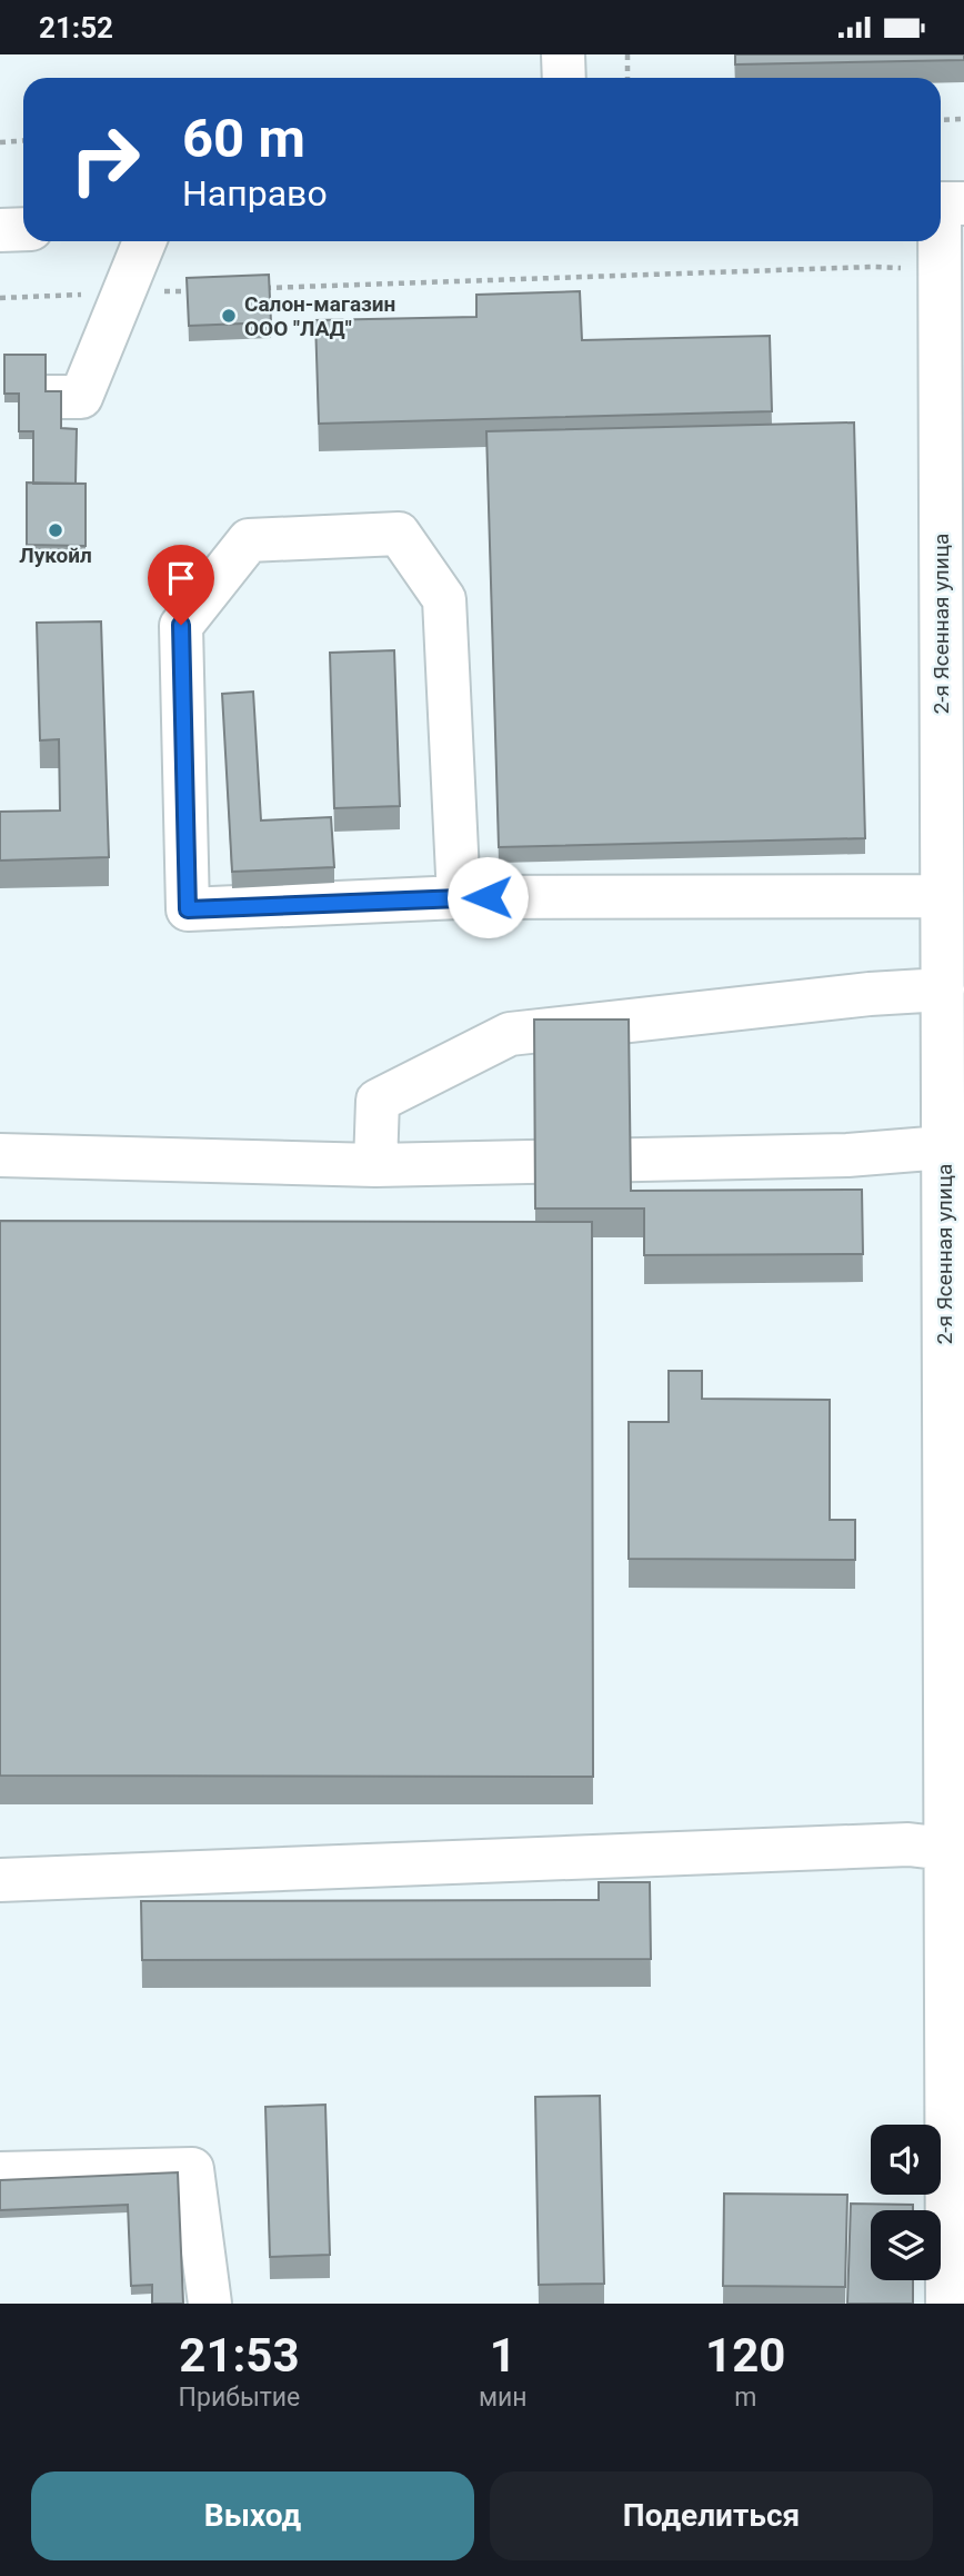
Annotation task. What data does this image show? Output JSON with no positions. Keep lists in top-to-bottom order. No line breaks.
{"streets":{"street":["2-я Ясенная улица"]},"places":["Салон-магазин ООО \"ЛАД\"","Лукойл"],"page":{"status":"21:52","turn":["60 m","Направо"],"eta":["21:53","Прибытие","1","мин","120","m"],"buttons":["Выход","Поделиться"]}}
